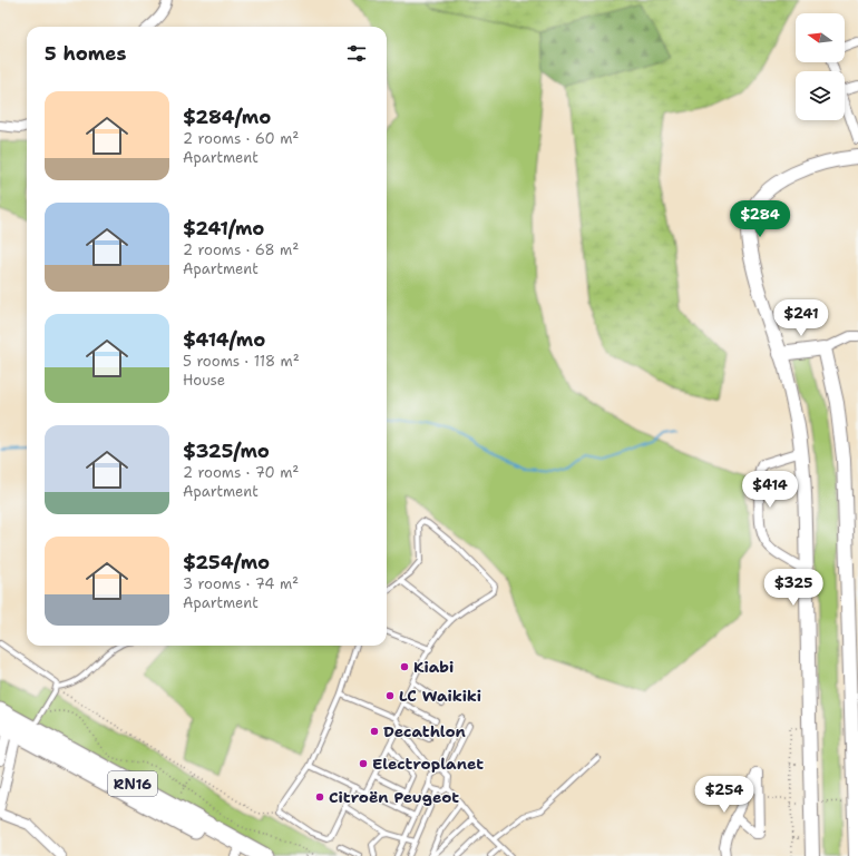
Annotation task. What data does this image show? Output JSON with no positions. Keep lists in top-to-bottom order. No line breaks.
{"streets":{"highway":["RN16"]},"places":["Kiabi","LC Waikiki","Decathlon","Electroplanet","Citroën Peugeot"],"north":"left","page":{"heading":"5 homes","list":[{"name":"$284/mo","note":"2 rooms · 60 m² · Apartment"},{"name":"$241/mo","note":"2 rooms · 68 m² · Apartment"},{"name":"$414/mo","note":"5 rooms · 118 m² · House"},{"name":"$325/mo","note":"2 rooms · 70 m² · Apartment"},{"name":"$254/mo","note":"3 rooms · 74 m² · Apartment"}],"price":["$284","$241","$414","$325","$254"]}}
